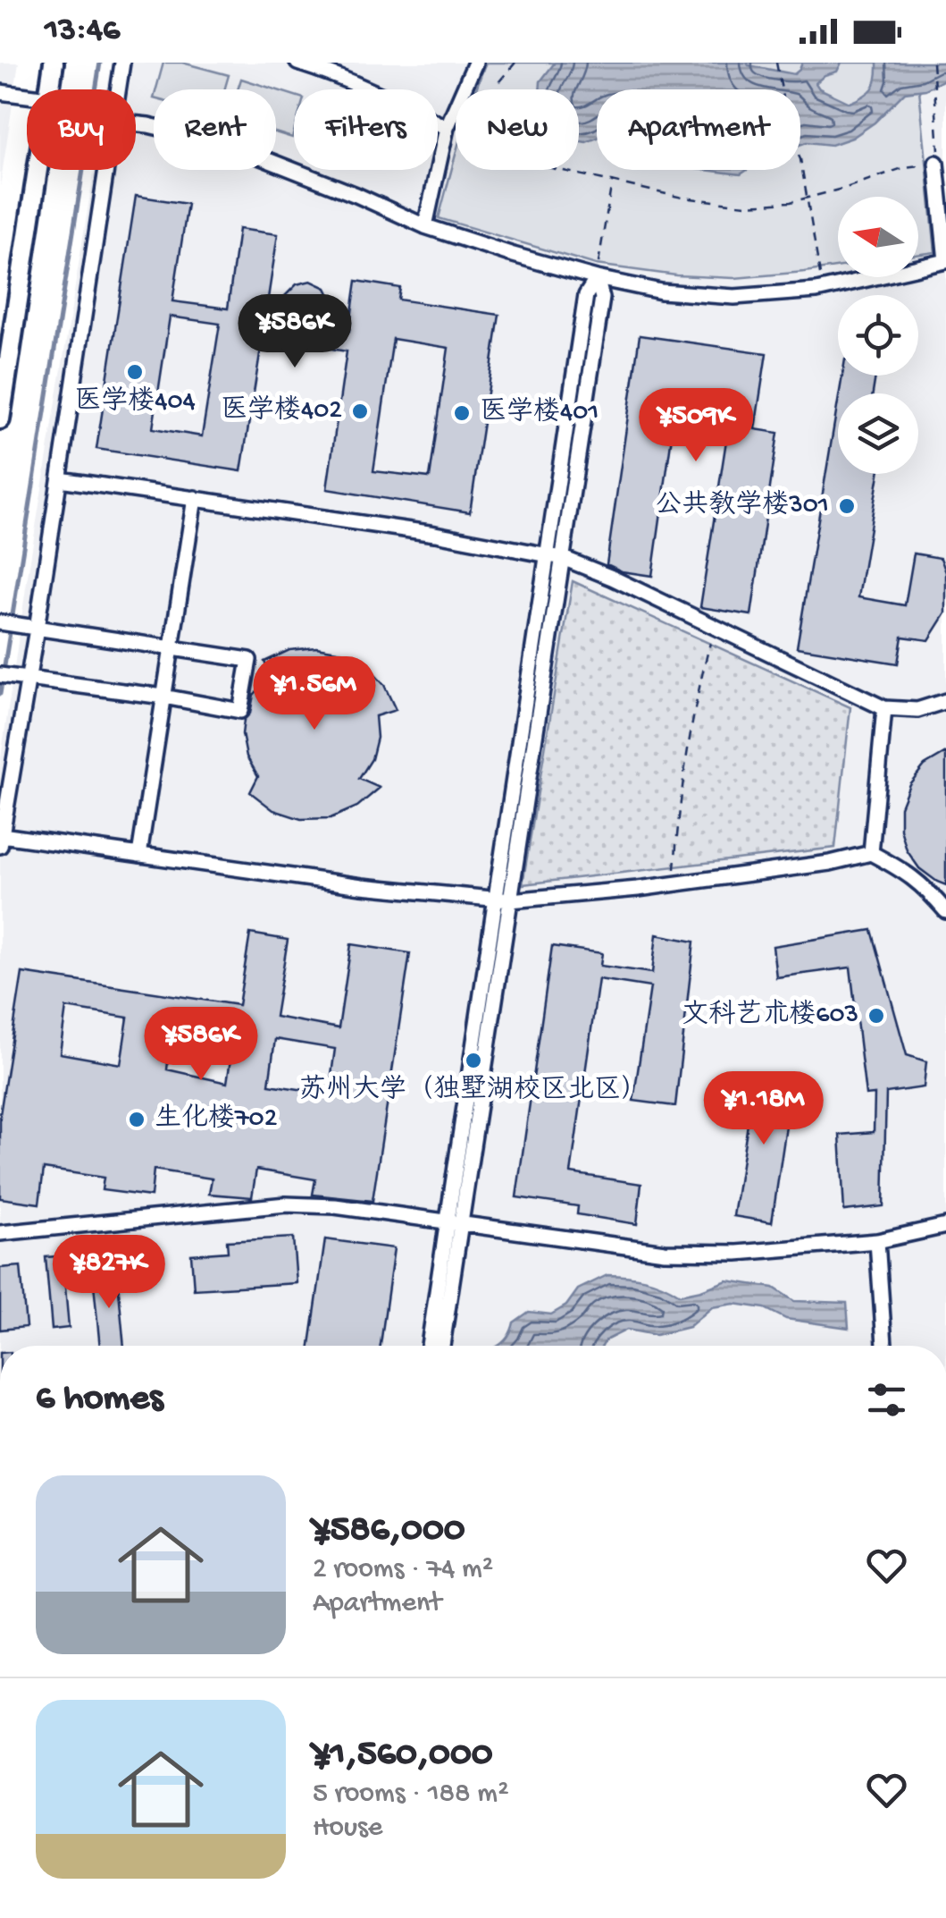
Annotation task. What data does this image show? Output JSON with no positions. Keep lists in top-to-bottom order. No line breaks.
{"places":["医学楼404","医学楼402","医学楼401","公共教学楼301","文科艺术楼603","苏州大学（独墅湖校区北区）","生化楼702"],"north":"left","page":{"status":"13:46","chip":["Buy","Rent","Filters","New","Apartment"],"price":["¥586K","¥509K","¥1.56M","¥586K","¥1.18M","¥827K"],"heading":"6 homes","list":[{"name":"¥586,000","note":"2 rooms · 74 m² · Apartment"},{"name":"¥1,560,000","note":"5 rooms · 188 m² · House"}]}}
